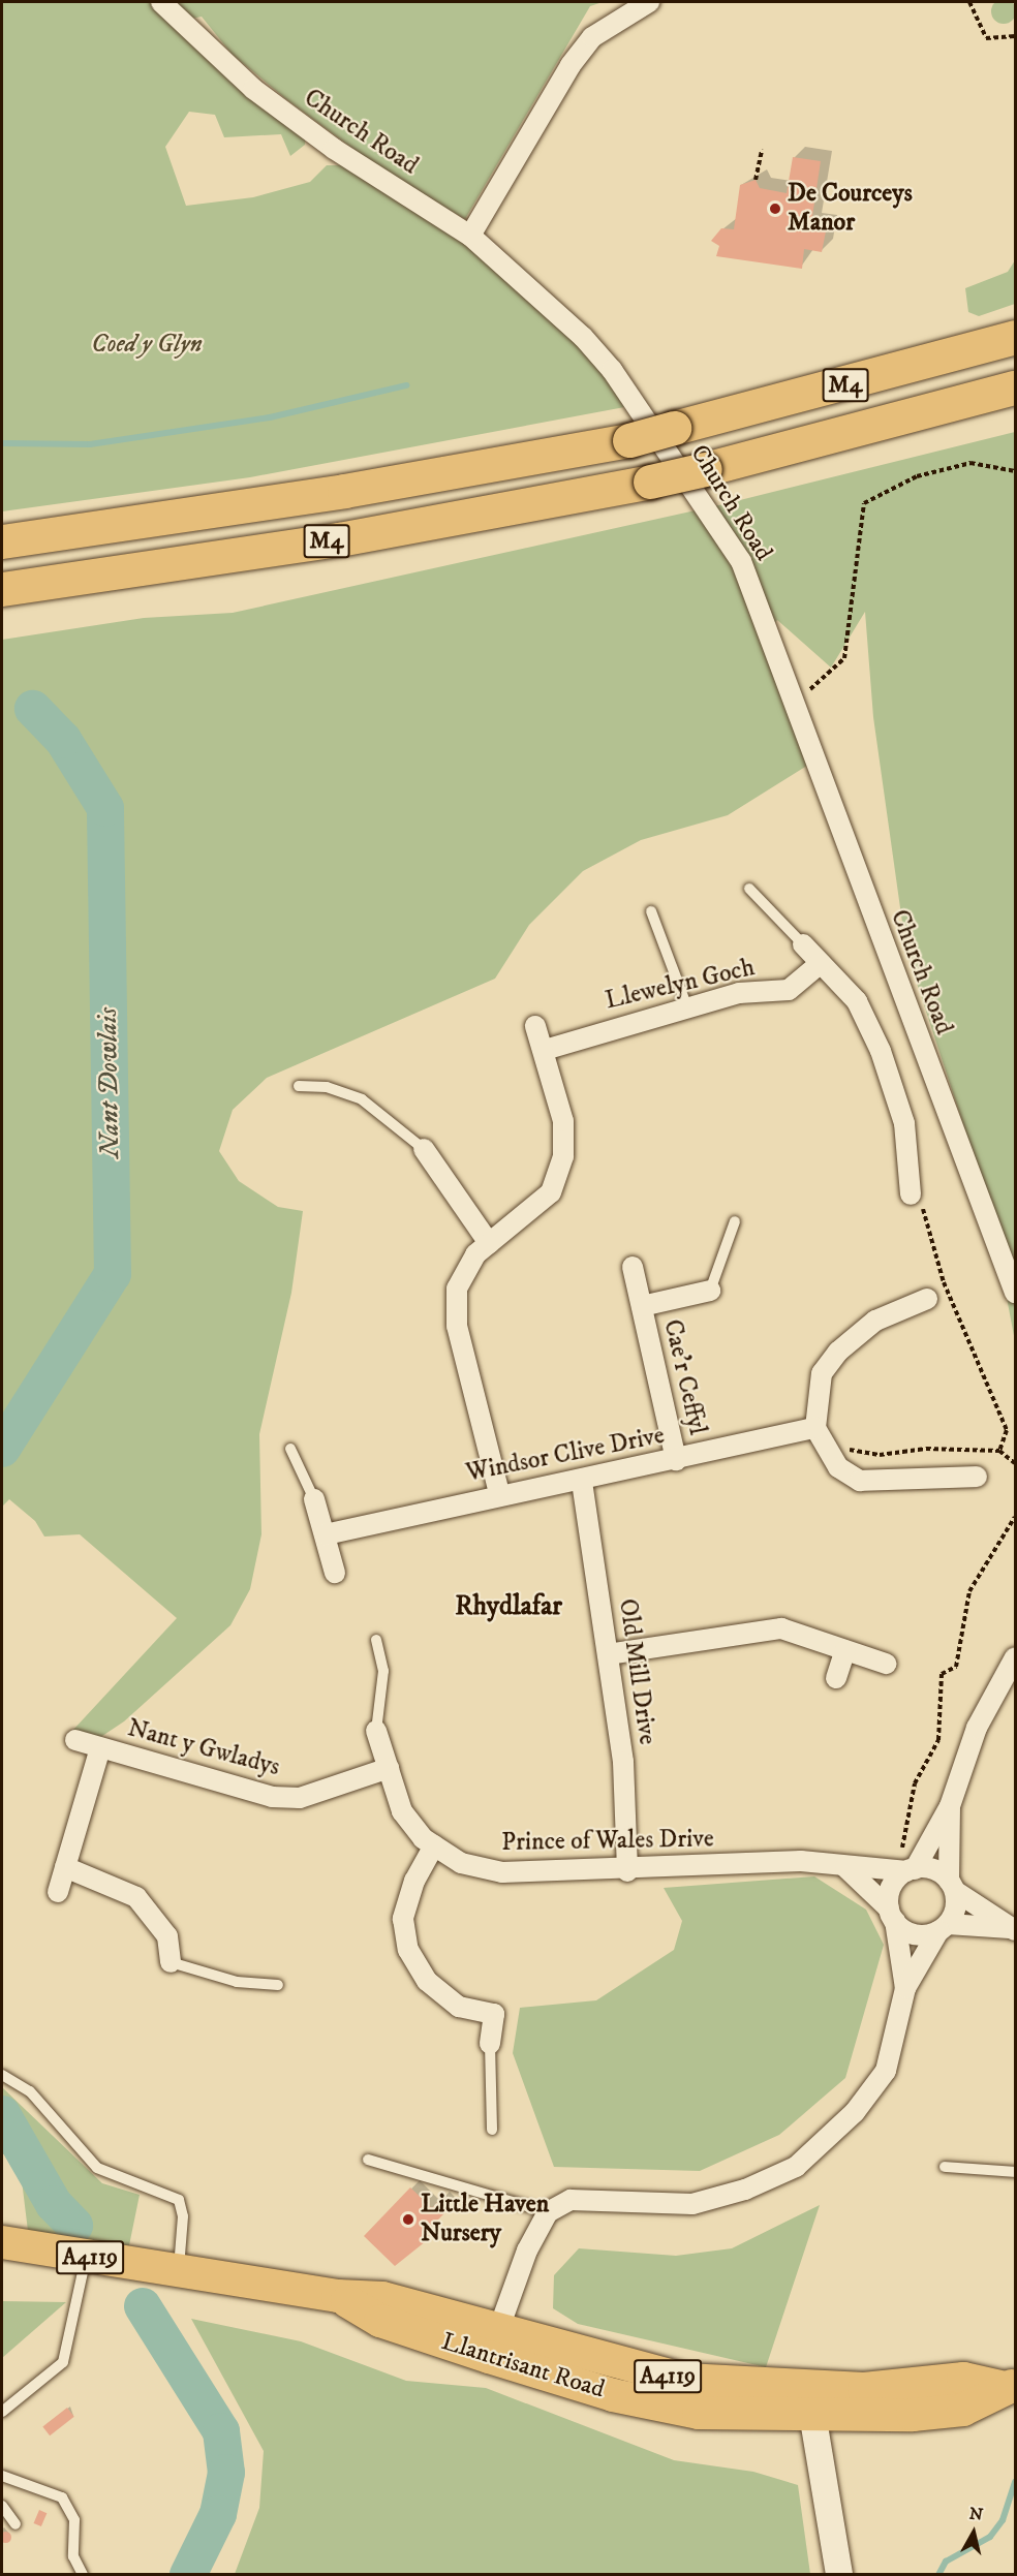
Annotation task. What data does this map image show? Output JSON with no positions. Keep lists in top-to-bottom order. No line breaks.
{"streets":{"highway":["M4"],"main road":["A4119","Llantrisant Road"],"street":["Church Road","Llewelyn Goch","Cae'r Ceffyl","Windsor Clive Drive","Old Mill Drive","Nant y Gwladys","Prince of Wales Drive"]},"crossings":[["Cae'r Ceffyl","Windsor Clive Drive"],["Windsor Clive Drive","Old Mill Drive"],["Old Mill Drive","Prince of Wales Drive"],["Nant y Gwladys","Prince of Wales Drive"]],"districts":["Rhydlafar"],"water":["Nant Dowlais"],"parks":["Coed y Glyn"],"places":["De Courceys Manor","Little Haven Nursery"],"north":"top"}
